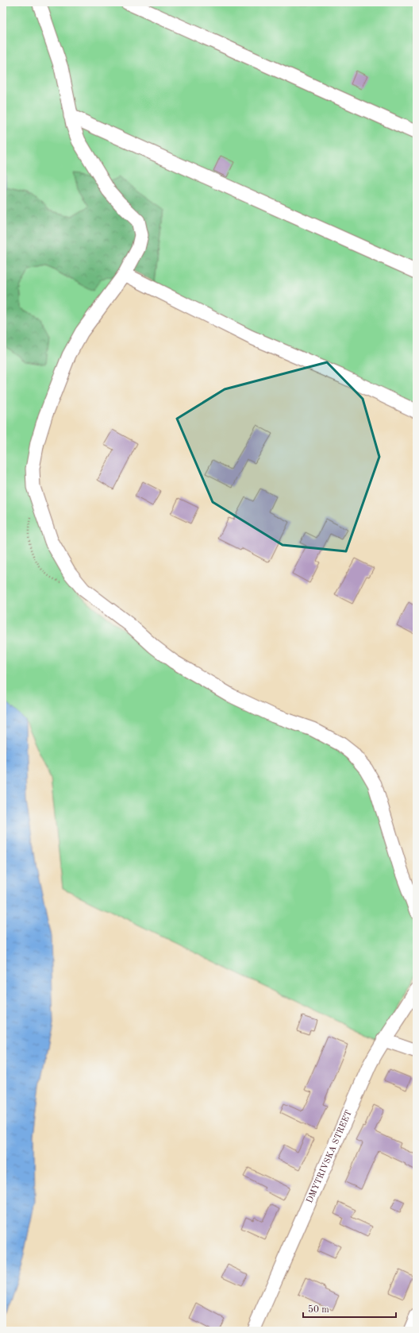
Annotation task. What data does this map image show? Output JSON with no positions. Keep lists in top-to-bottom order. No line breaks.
{"streets":{"street":["DMYTRIVSKA STREET"]},"scale_bar":"50 m"}
